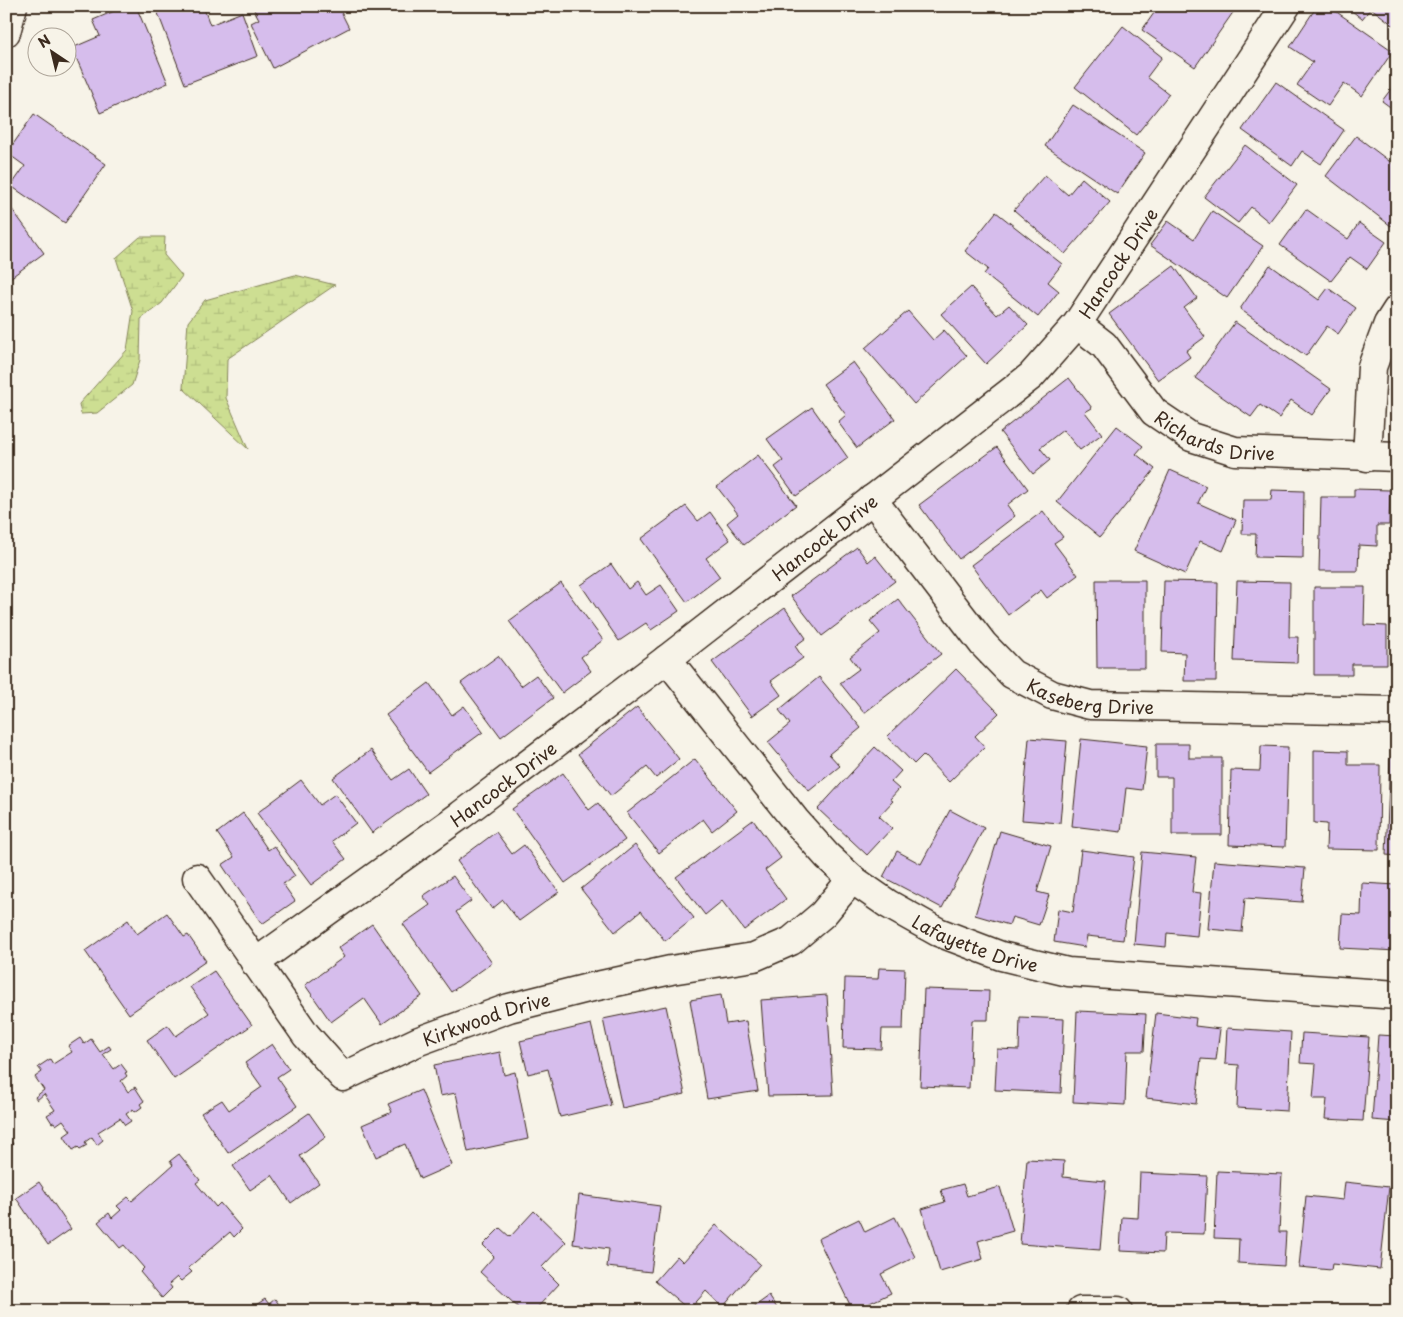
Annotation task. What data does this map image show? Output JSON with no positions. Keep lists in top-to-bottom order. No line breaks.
{"streets":{"street":["Hancock Drive","Richards Drive","Kaseberg Drive","Lafayette Drive","Kirkwood Drive"]},"crossings":[["Hancock Drive","Richards Drive"],["Hancock Drive","Kaseberg Drive"],["Hancock Drive","Lafayette Drive"],["Hancock Drive","Kirkwood Drive"],["Lafayette Drive","Kirkwood Drive"]],"north":"top left"}
